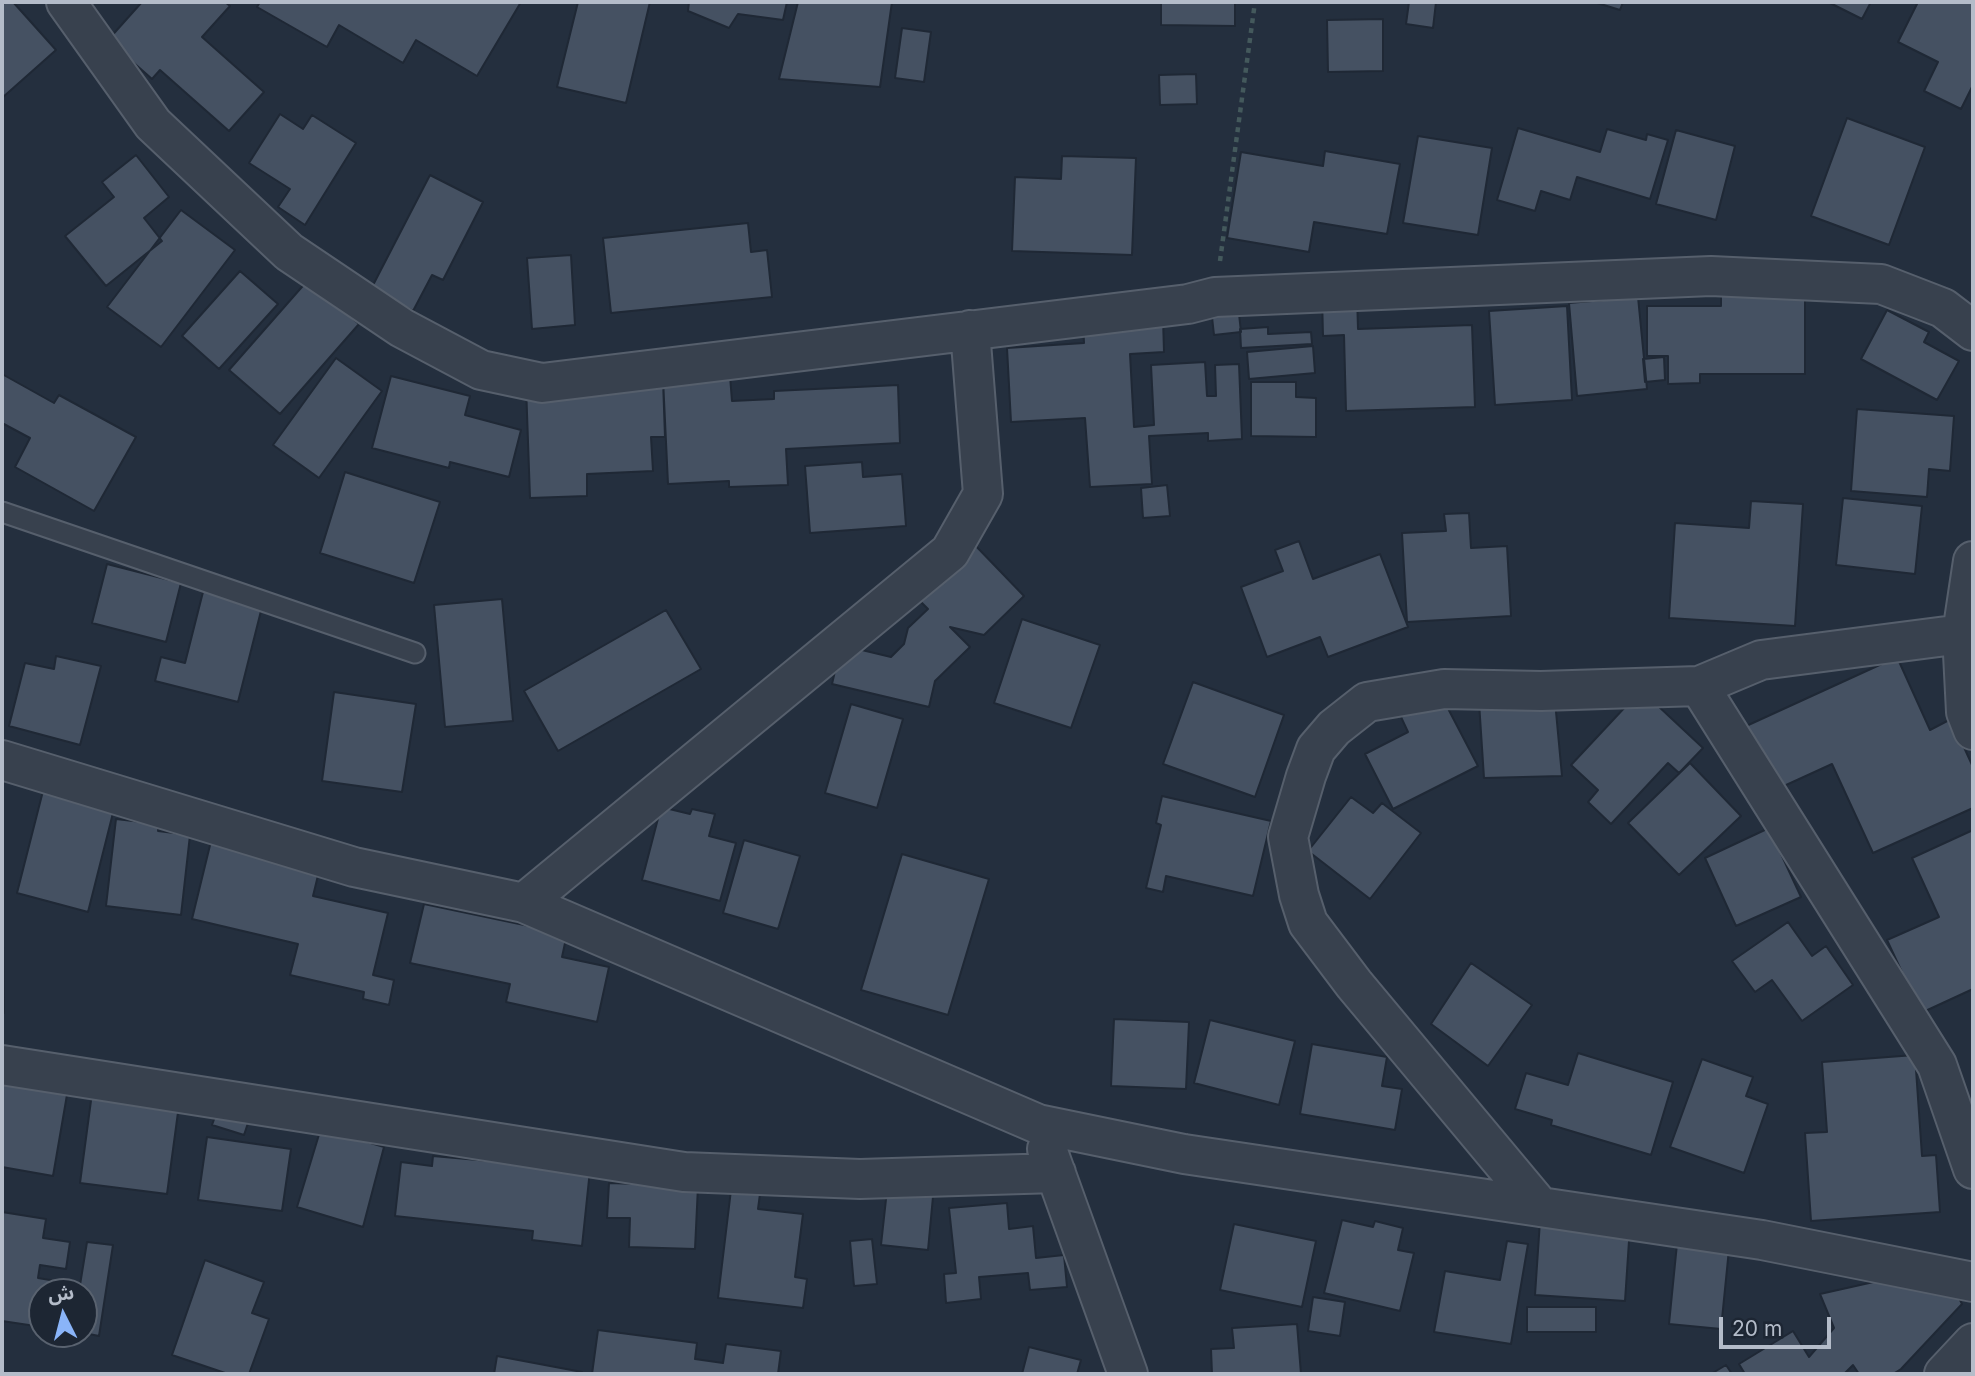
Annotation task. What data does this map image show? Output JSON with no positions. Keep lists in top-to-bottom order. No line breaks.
{"scale_bar":"20 m","north":"top"}
